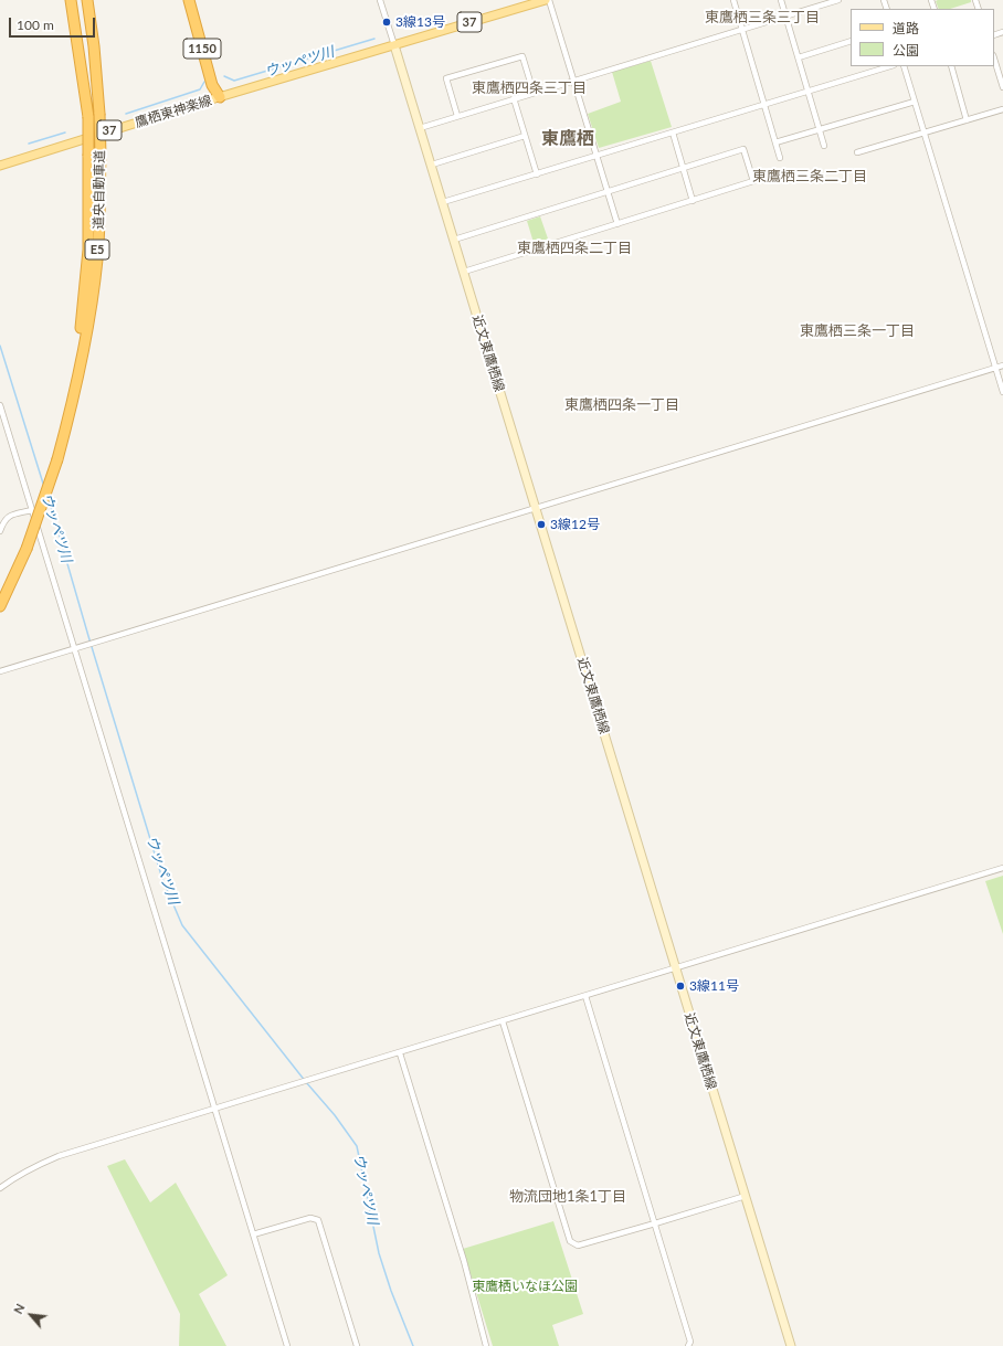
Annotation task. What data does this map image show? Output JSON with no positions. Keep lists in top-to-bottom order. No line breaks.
{"streets":{"highway":["1150","道央自動車道","E5"],"main road":["37","鷹栖東神楽線"],"street":["近文東鷹栖線"]},"crossings":[["37","1150"],["37","鷹栖東神楽線"],["37","近文東鷹栖線"],["1150","鷹栖東神楽線"]],"districts":["東鷹栖三条三丁目","東鷹栖四条三丁目","東鷹栖","東鷹栖三条二丁目","東鷹栖四条二丁目","東鷹栖三条一丁目","東鷹栖四条一丁目","物流団地1条1丁目"],"water":["ウッペツ川"],"parks":["東鷹栖いなほ公園"],"places":["3線13号","3線12号","3線11号"],"legend":["道路","公園"],"scale_bar":"100 m","north":"top left"}
